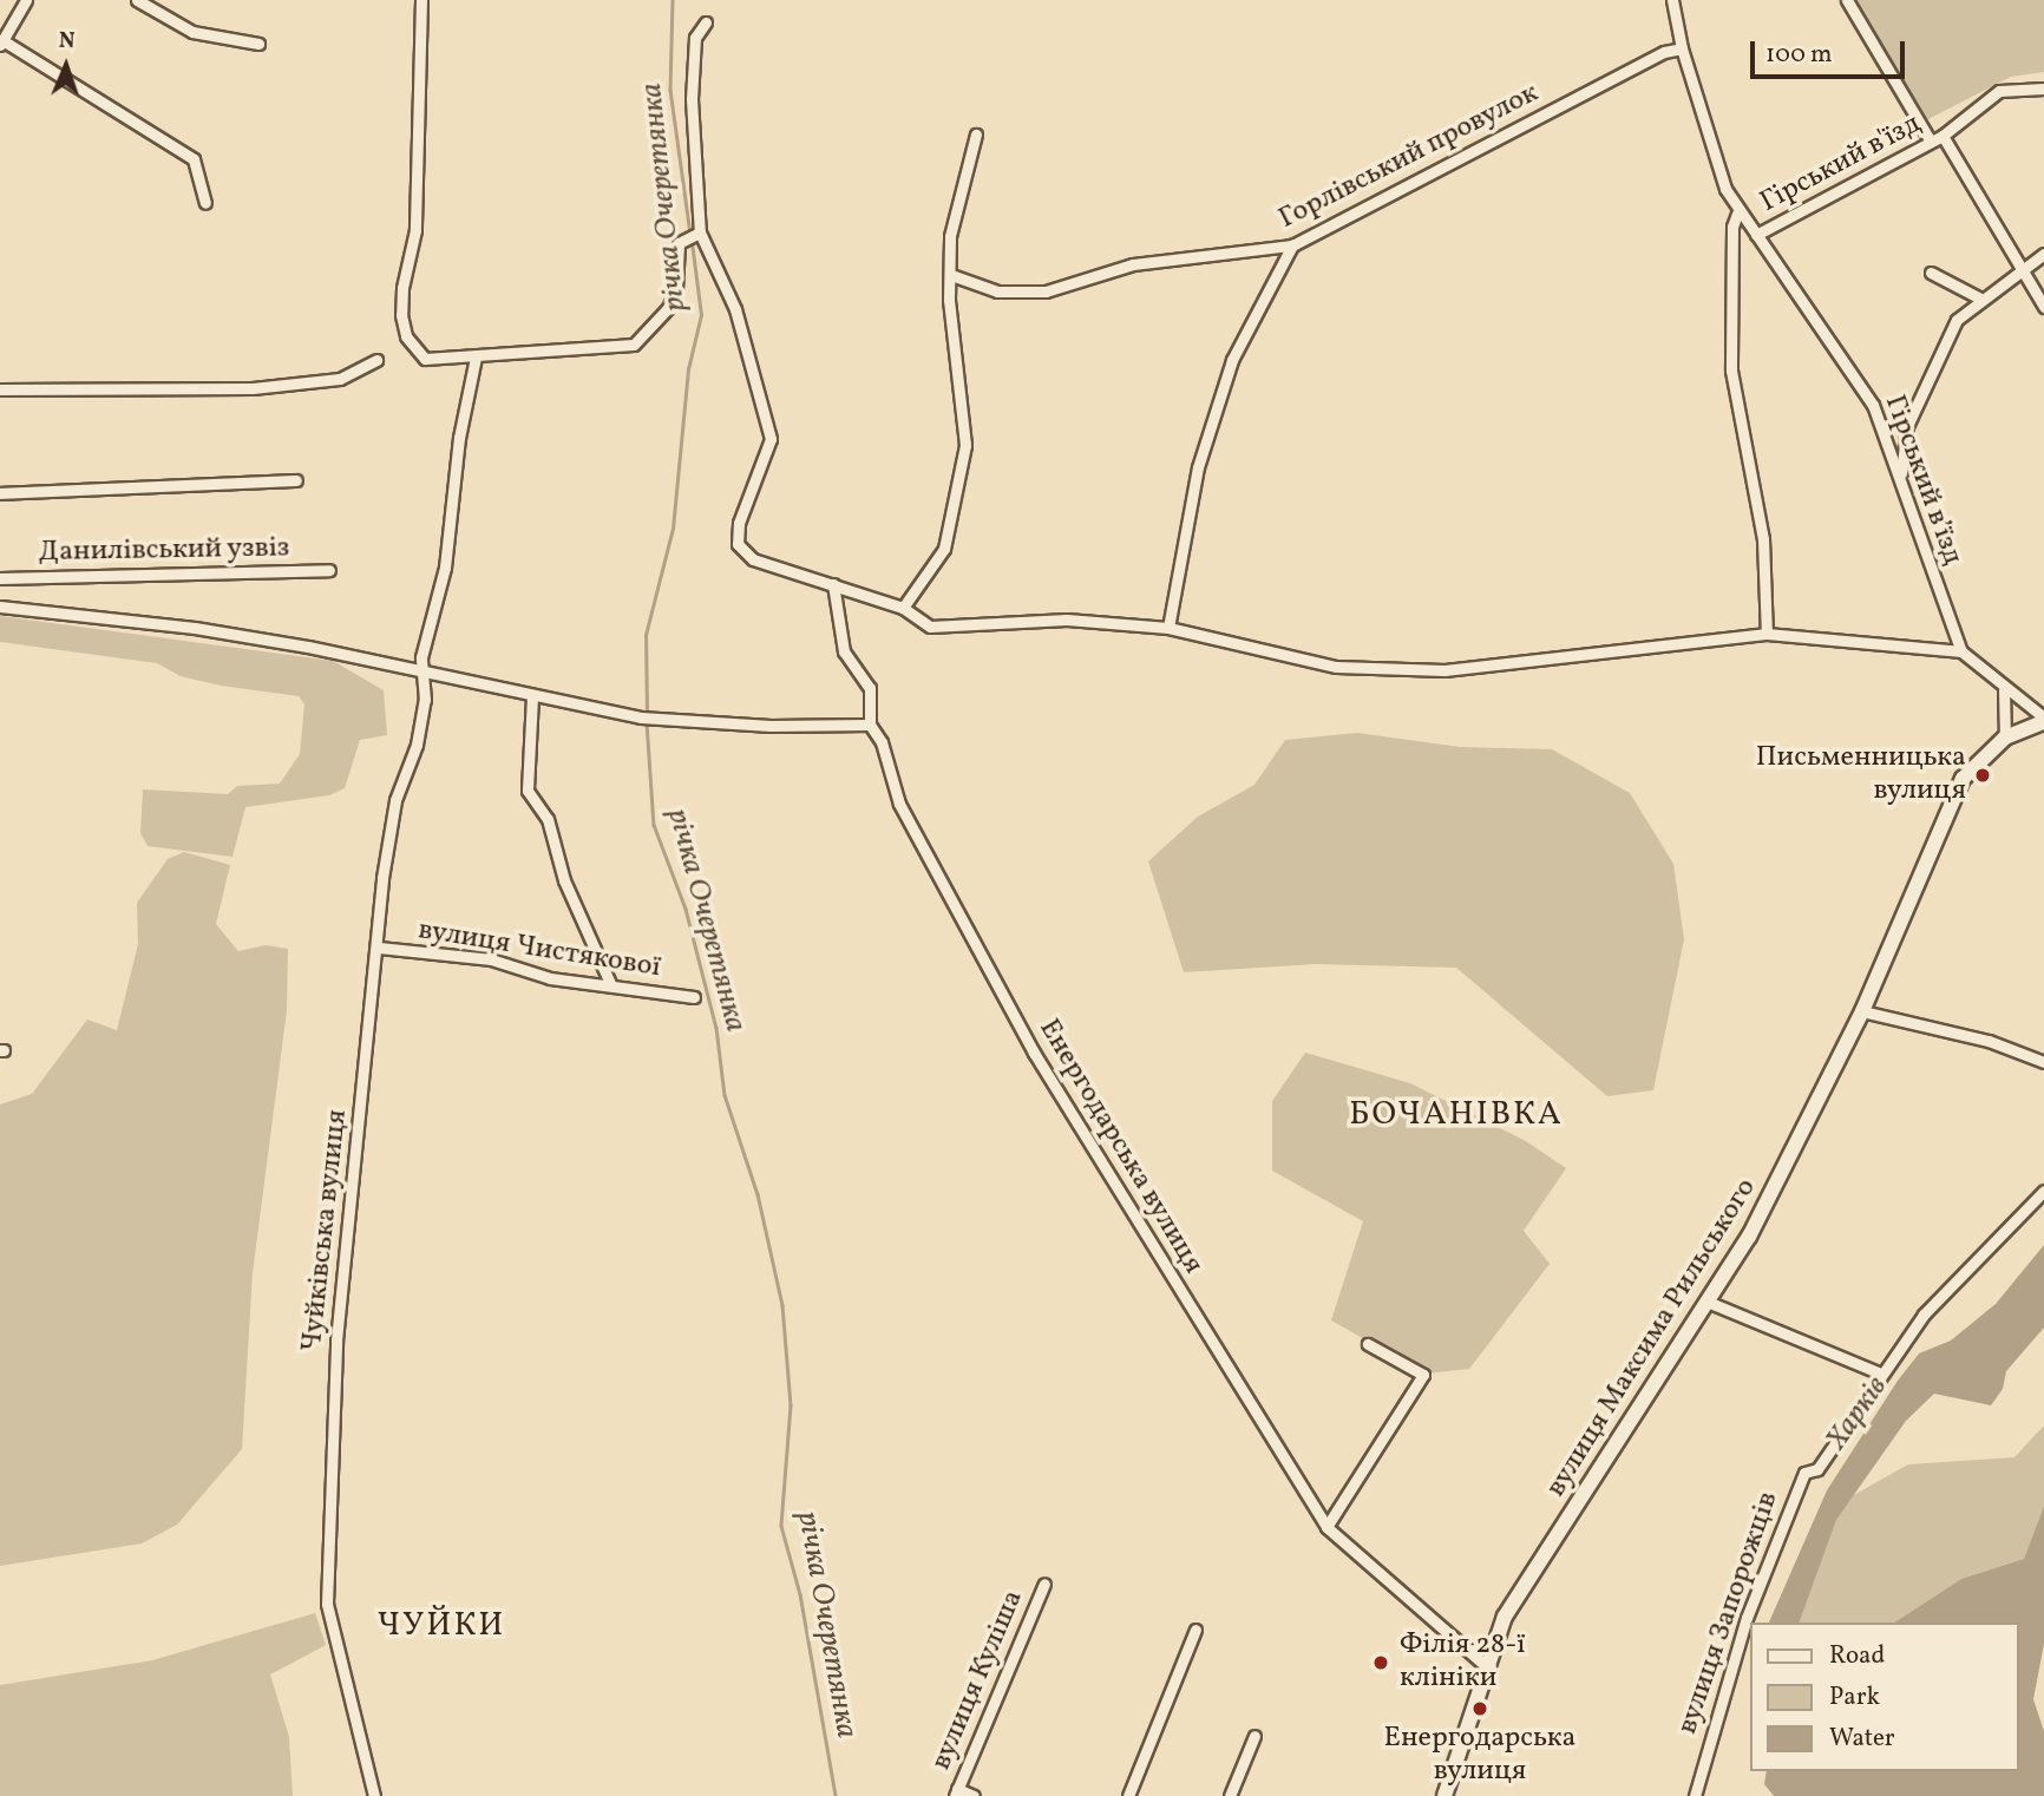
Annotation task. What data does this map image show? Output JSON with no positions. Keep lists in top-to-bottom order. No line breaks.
{"streets":{"main road":["вулиця Максима Рильського"],"street":["Горлівський провулок","Гірський в'їзд","Гірський в’їзд","Данилівський узвіз","вулиця Чистякової","Енергодарська вулиця","Чуйківська вулиця","вулиця Запорожців","вулиця Куліша"]},"crossings":[["Гірський в'їзд","Гірський в’їзд"],["Гірський в’їзд","вулиця Максима Рильського"],["вулиця Чистякової","Чуйківська вулиця"],["Енергодарська вулиця","вулиця Максима Рильського"]],"districts":["БОЧАНІВКА","ЧУЙКИ"],"water":["річка Очеретянка","Харків"],"places":["Письменницька вулиця","Філія 28-ї клініки","Енергодарська вулиця"],"legend":["Road","Park","Water"],"scale_bar":"100 m","north":"top"}
